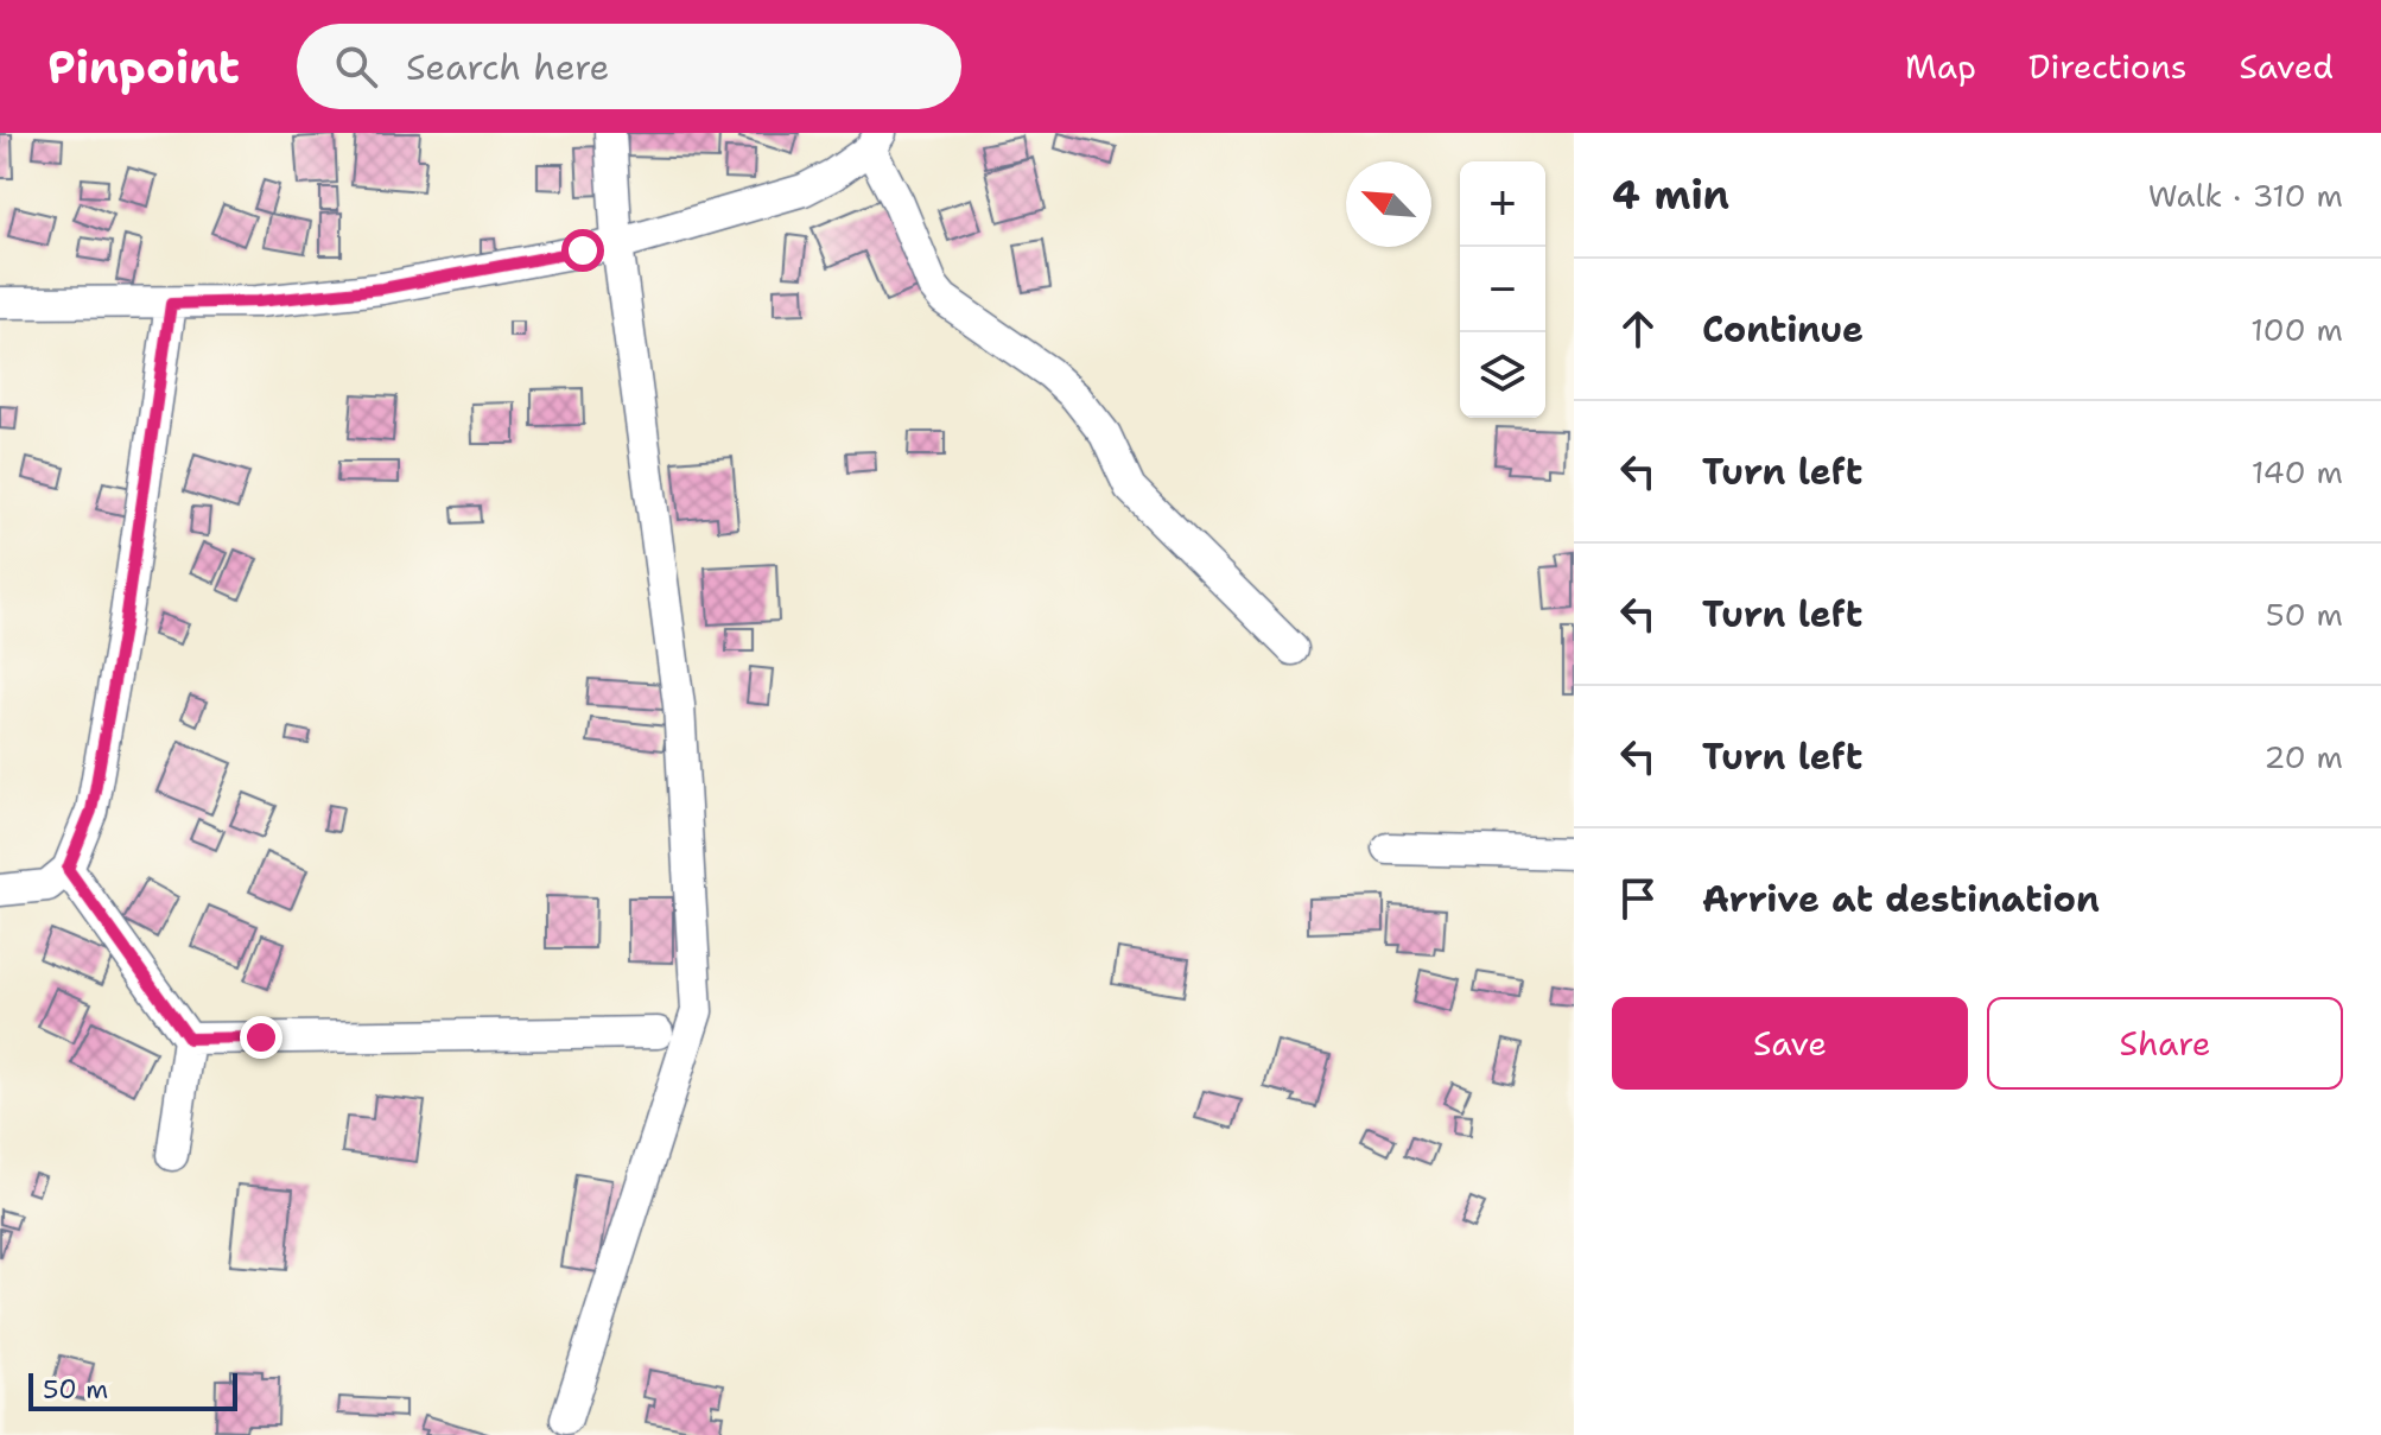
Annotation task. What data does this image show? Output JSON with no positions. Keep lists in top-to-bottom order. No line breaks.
{"scale_bar":"50 m","north":"top left","page":{"header":"Pinpoint","search":"Search here","nav":["Map","Directions","Saved"],"heading":["4 min","Walk · 310 m"],"map_buttons":["+","−"],"list":[["Continue","100 m"],["Turn left","140 m"],["Turn left","50 m"],["Turn left","20 m"],"Arrive at destination"],"buttons":["Save","Share"],"scale":"50 m"}}
